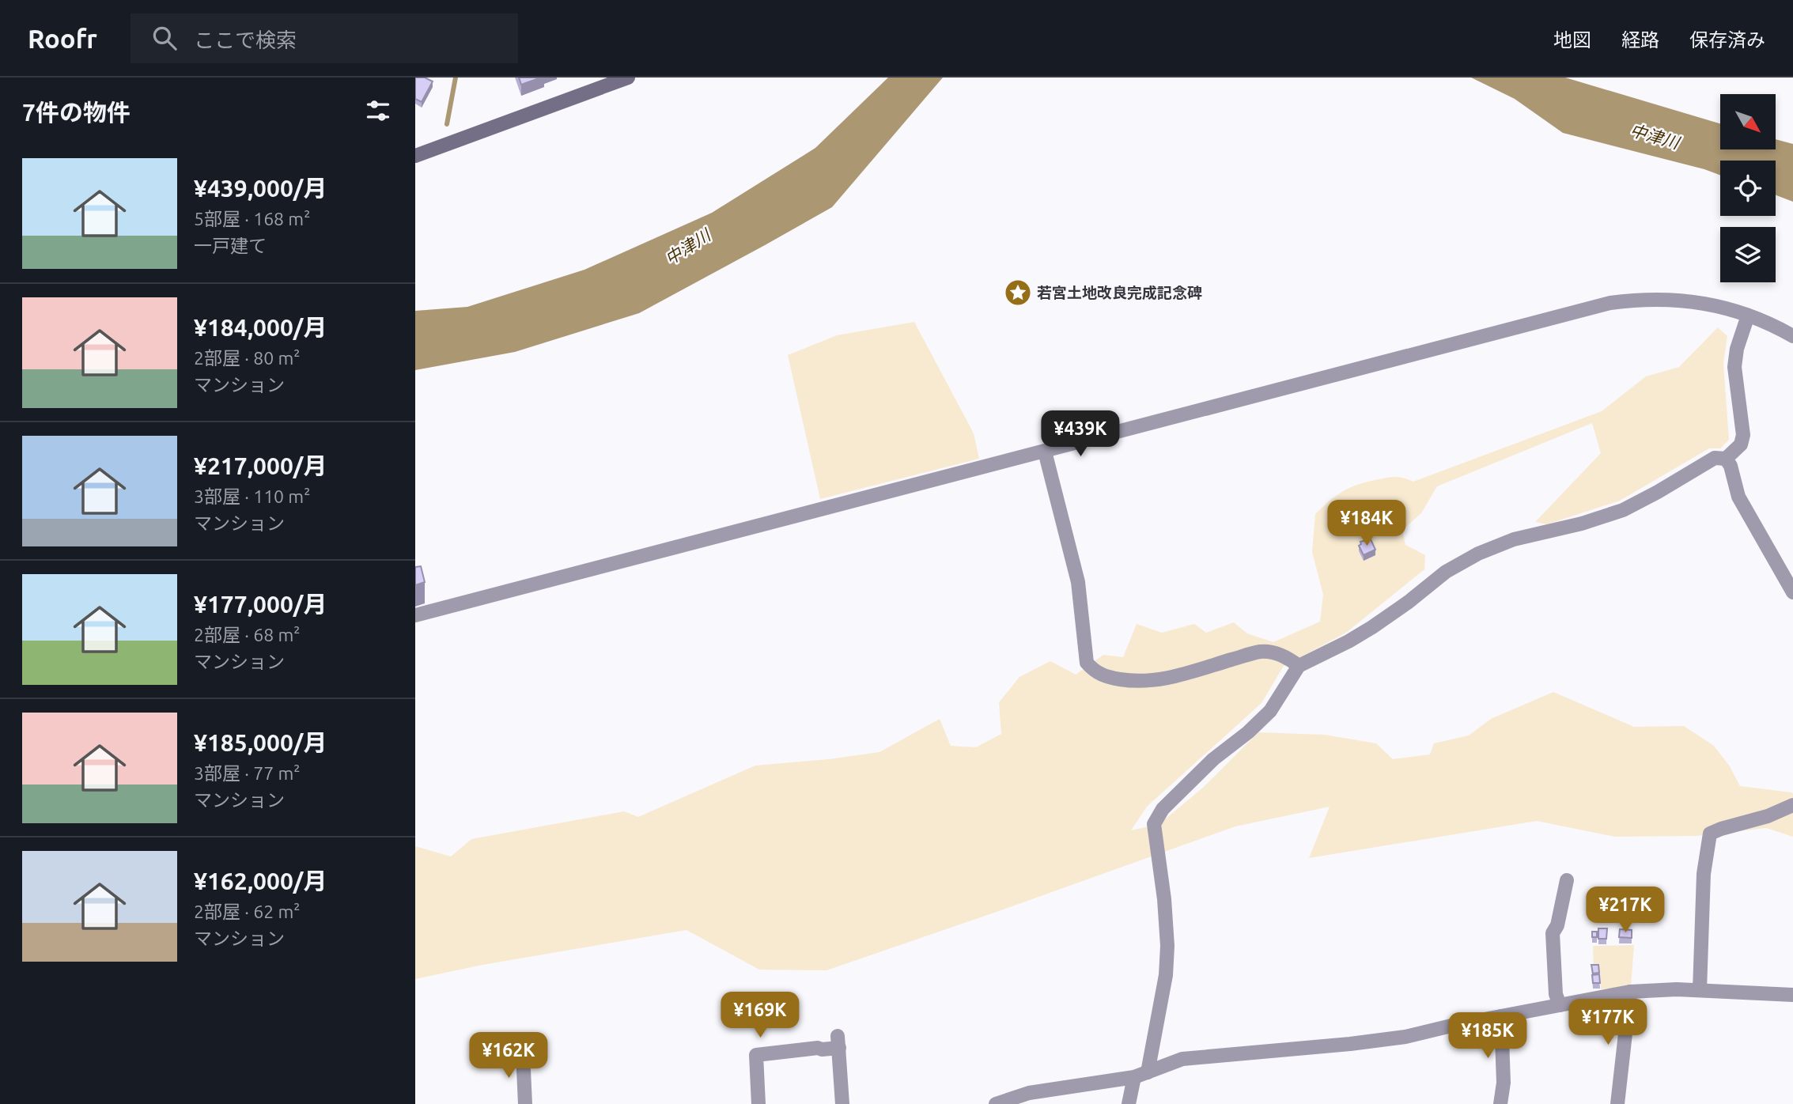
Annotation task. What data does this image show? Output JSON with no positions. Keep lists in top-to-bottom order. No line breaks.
{"water":["中津川"],"places":{"place":["若宮土地改良完成記念碑"]},"north":"bottom right","page":{"header":"Roofr","search":"ここで検索","nav":["地図","経路","保存済み"],"heading":"7件の物件","list":[{"name":"¥439,000/月","note":"5部屋 · 168 m² · 一戸建て"},{"name":"¥184,000/月","note":"2部屋 · 80 m² · マンション"},{"name":"¥217,000/月","note":"3部屋 · 110 m² · マンション"},{"name":"¥177,000/月","note":"2部屋 · 68 m² · マンション"},{"name":"¥185,000/月","note":"3部屋 · 77 m² · マンション"},{"name":"¥162,000/月","note":"2部屋 · 62 m² · マンション"}],"price":["¥439K","¥184K","¥217K","¥169K","¥177K","¥185K","¥162K"]}}
